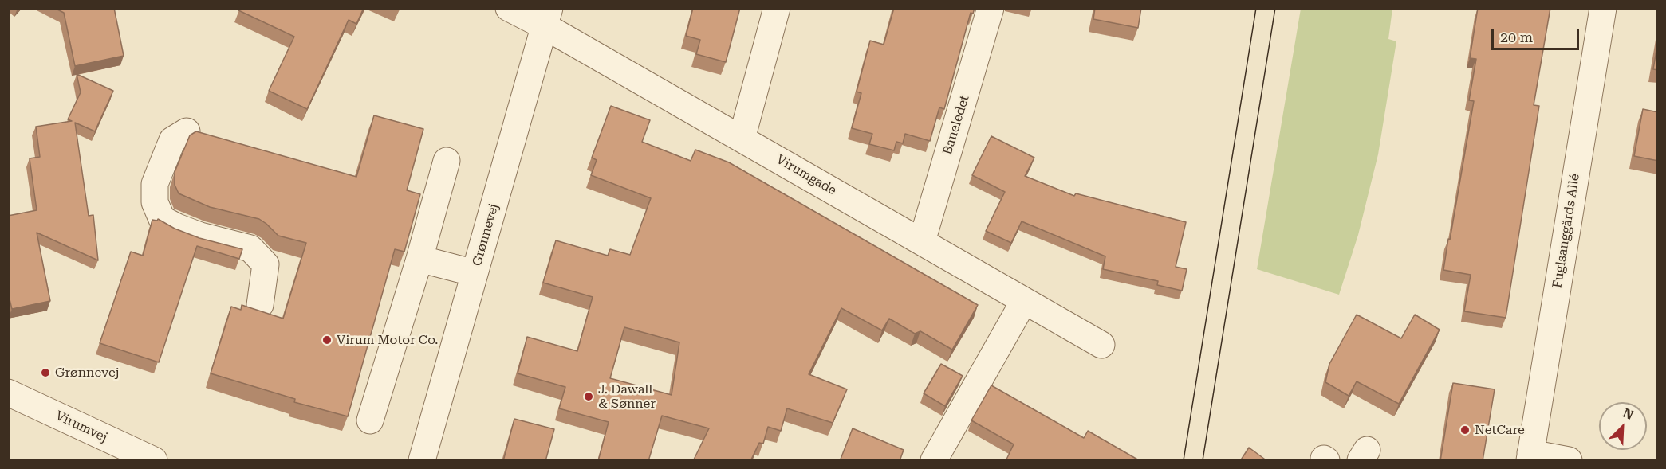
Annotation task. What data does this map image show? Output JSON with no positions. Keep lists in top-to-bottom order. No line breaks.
{"streets":{"street":["Baneledet","Virumgade","Fuglsanggårds Allé","Grønnevej","Virumvej"]},"crossings":[["Baneledet","Virumgade"],["Virumgade","Grønnevej"]],"places":["Virum Motor Co.","Grønnevej","J. Dawall & Sønner","NetCare"],"scale_bar":"20 m","north":"top right"}
